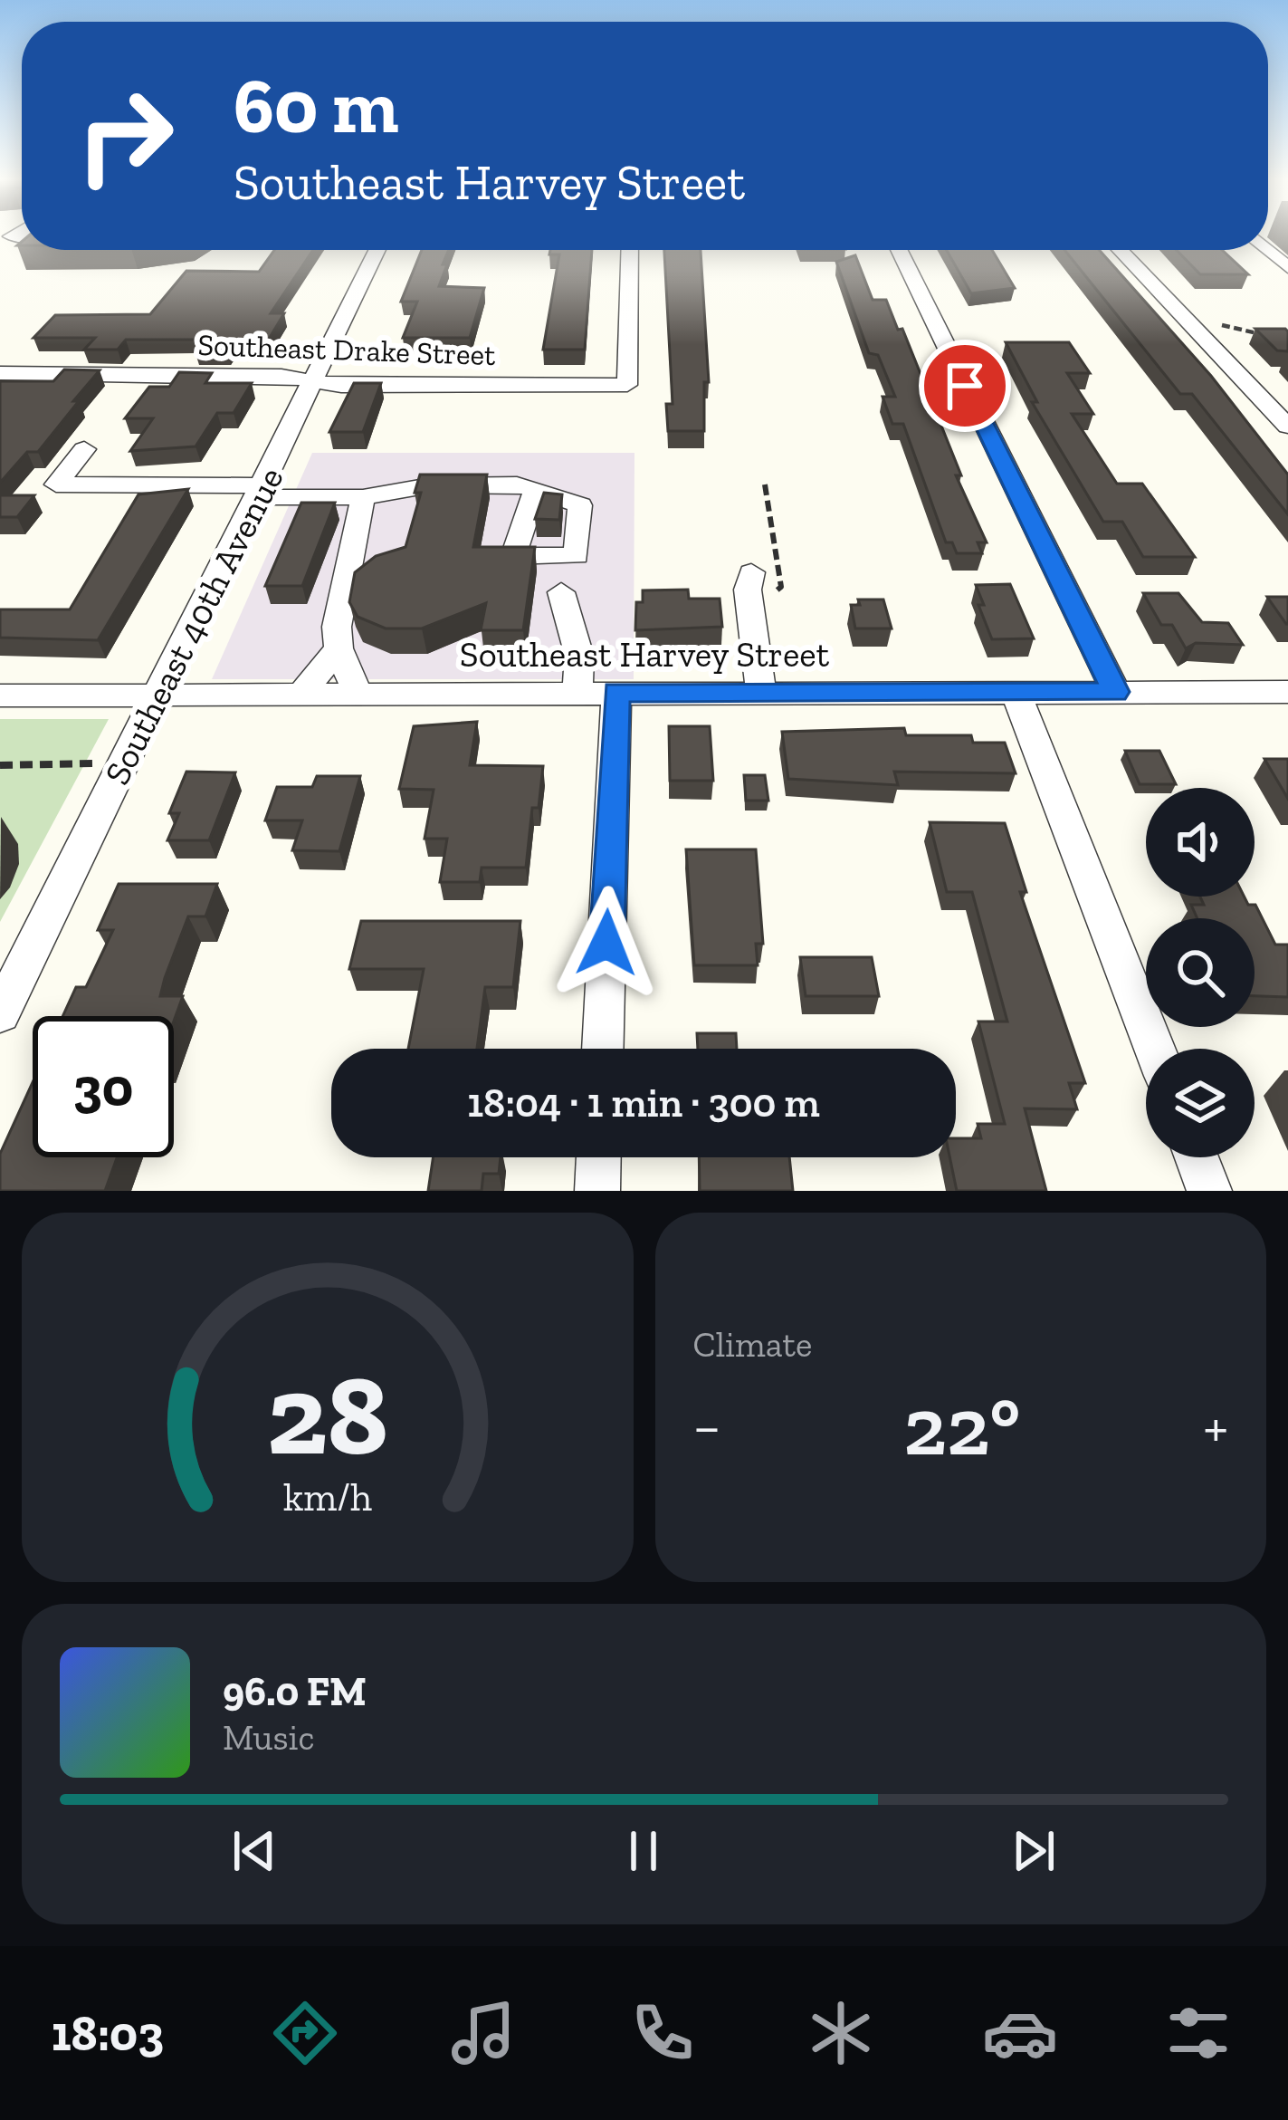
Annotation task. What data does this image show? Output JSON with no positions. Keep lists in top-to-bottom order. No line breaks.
{"streets":{"street":["Southeast Drake Street","Southeast 40th Avenue","Southeast Harvey Street"]},"crossings":[["Southeast Drake Street","Southeast 40th Avenue"],["Southeast 40th Avenue","Southeast Harvey Street"]],"page":{"turn":["60 m","Southeast Harvey Street"],"limit":"30","trip":"18:04 · 1 min · 300 m","tile":"Climate","heat":["−","22°","+"],"song":["96.0 FM","Music"],"tabs":"18:03","gauge":["28","km/h"]}}
